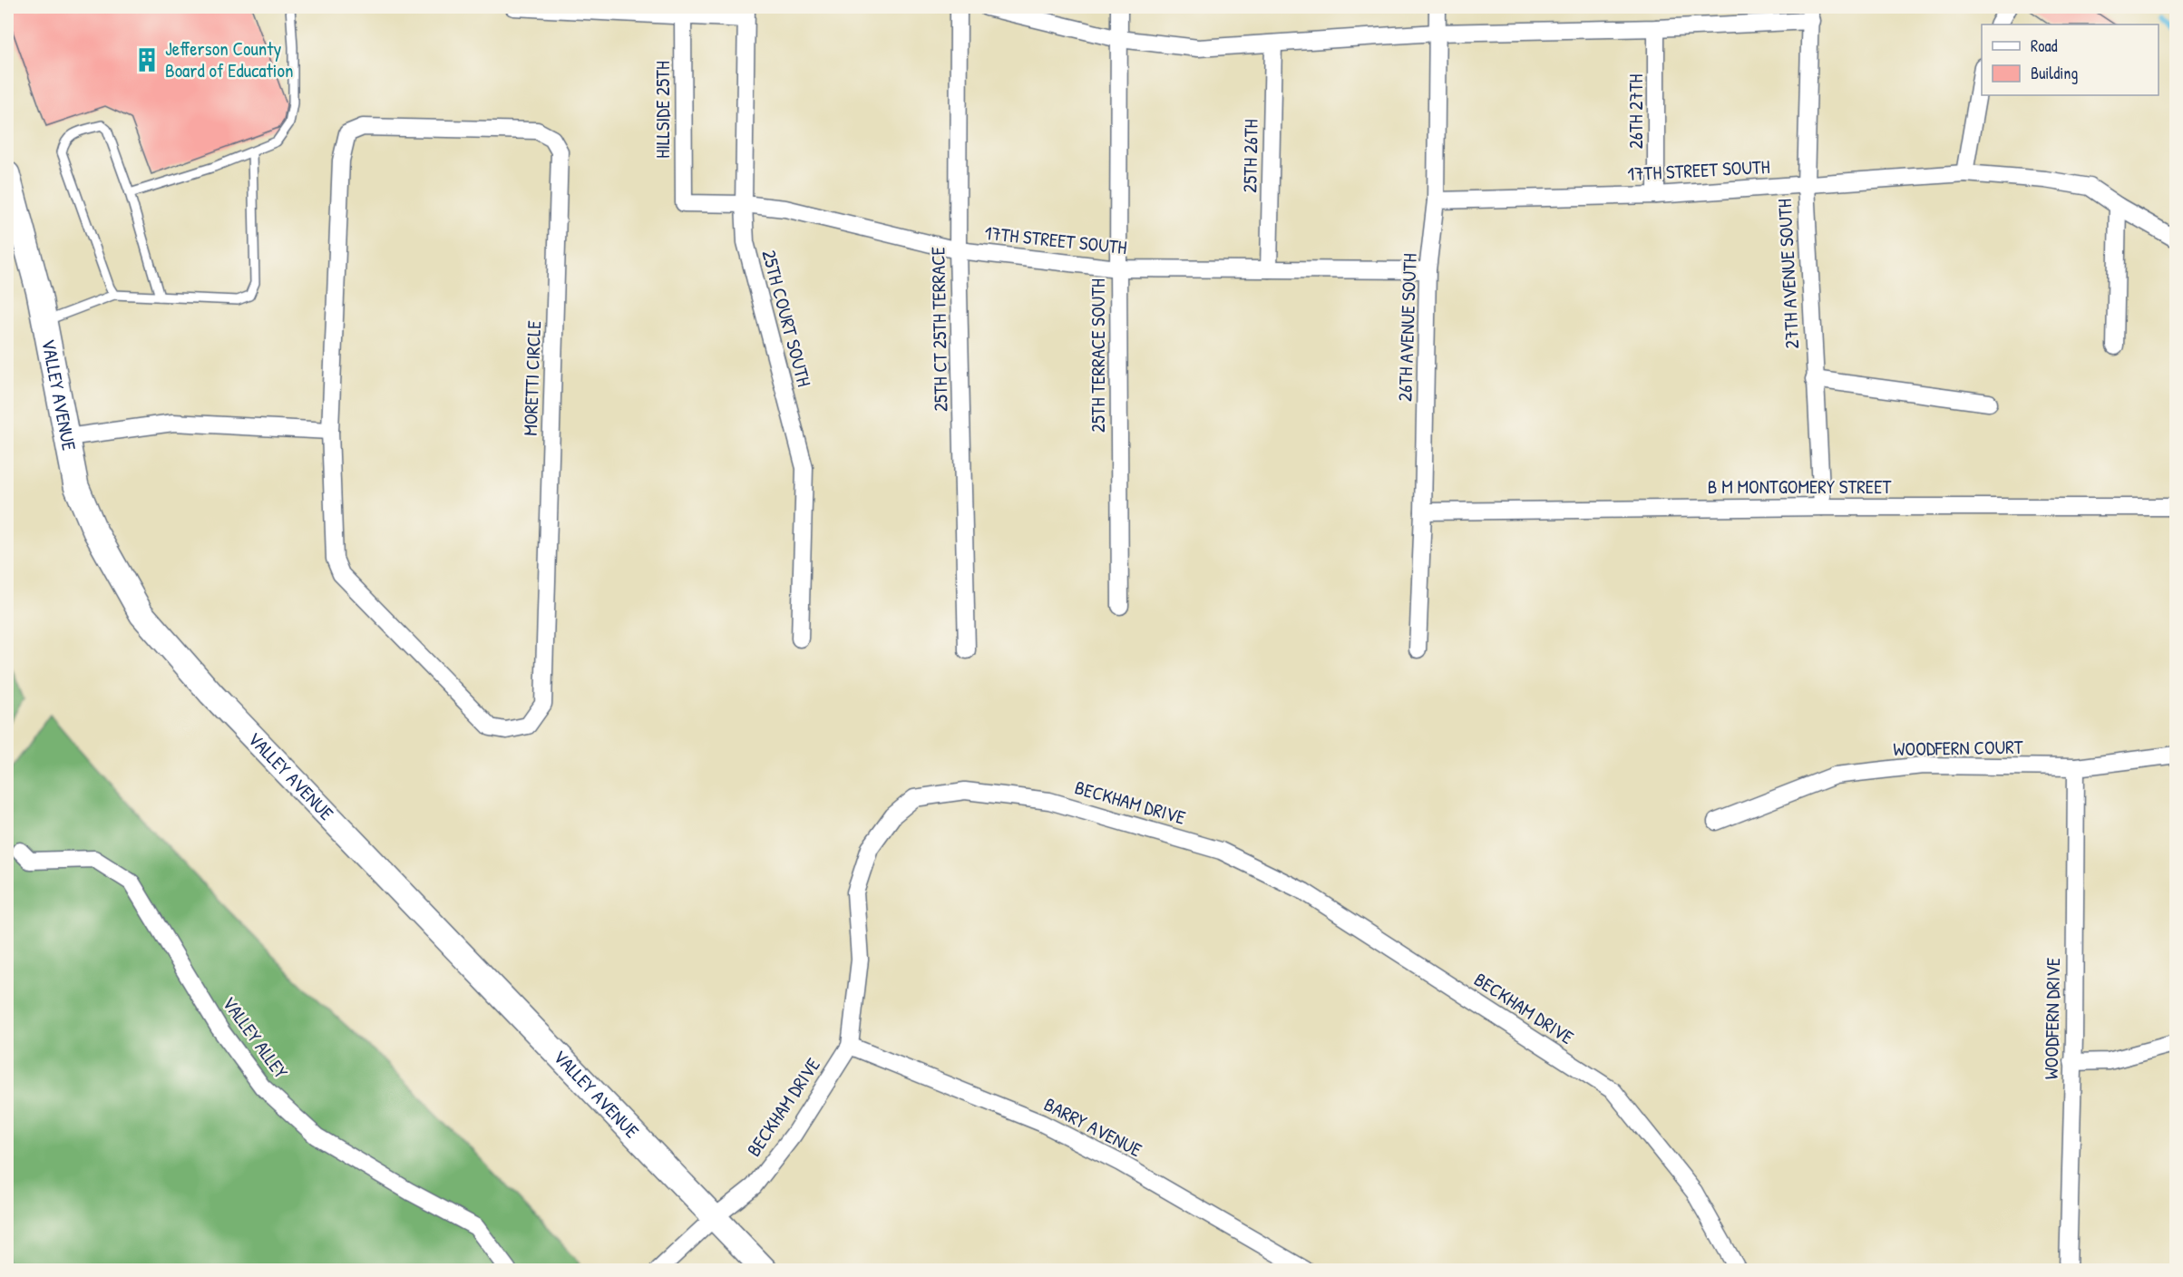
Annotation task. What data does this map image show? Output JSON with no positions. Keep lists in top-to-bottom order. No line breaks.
{"streets":{"main road":["VALLEY AVENUE"],"street":["HILLSIDE 25TH","26TH 27TH","25TH 26TH","17TH STREET SOUTH","27TH AVENUE SOUTH","25TH COURT SOUTH","26TH AVENUE SOUTH","25TH CT 25TH TERRACE","25TH TERRACE SOUTH","MORETTI CIRCLE","B M MONTGOMERY STREET","WOODFERN COURT","BECKHAM DRIVE","WOODFERN DRIVE","VALLEY ALLEY","BARRY AVENUE"]},"crossings":[["HILLSIDE 25TH","17TH STREET SOUTH"],["26TH 27TH","17TH STREET SOUTH"],["25TH 26TH","17TH STREET SOUTH"],["17TH STREET SOUTH","27TH AVENUE SOUTH"],["17TH STREET SOUTH","25TH COURT SOUTH"],["17TH STREET SOUTH","26TH AVENUE SOUTH"],["17TH STREET SOUTH","25TH CT 25TH TERRACE"],["17TH STREET SOUTH","25TH TERRACE SOUTH"],["27TH AVENUE SOUTH","B M MONTGOMERY STREET"],["26TH AVENUE SOUTH","B M MONTGOMERY STREET"],["VALLEY AVENUE","BECKHAM DRIVE"],["WOODFERN COURT","WOODFERN DRIVE"],["BECKHAM DRIVE","BARRY AVENUE"]],"places":{"building":["Jefferson County Board of Education"]},"legend":["Road","Building"]}
